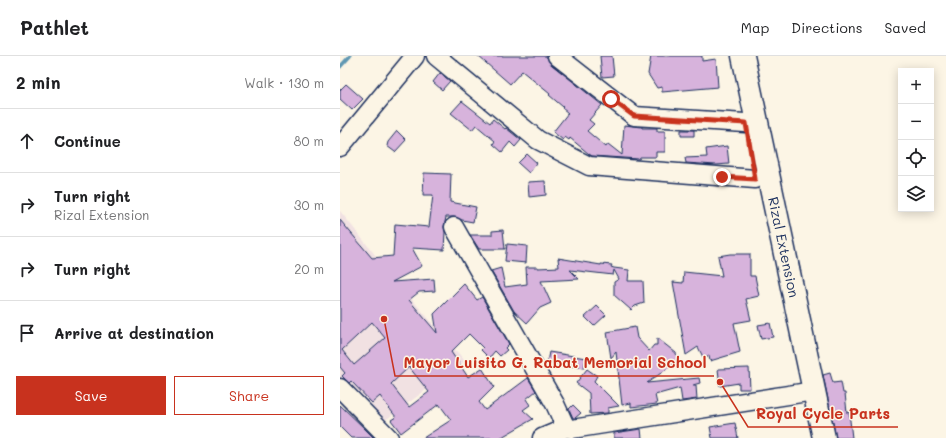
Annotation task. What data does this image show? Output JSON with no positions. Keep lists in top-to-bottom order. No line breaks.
{"streets":{"main road":["Rizal Extension"]},"places":["Mayor Luisito G. Rabat Memorial School","Royal Cycle Parts"],"page":{"header":"Pathlet","nav":["Map","Directions","Saved"],"heading":["2 min","Walk · 130 m"],"map_buttons":["+","−"],"list":[["Continue","80 m"],["Turn right","Rizal Extension","30 m"],["Turn right","20 m"],"Arrive at destination"],"buttons":["Save","Share"]}}
